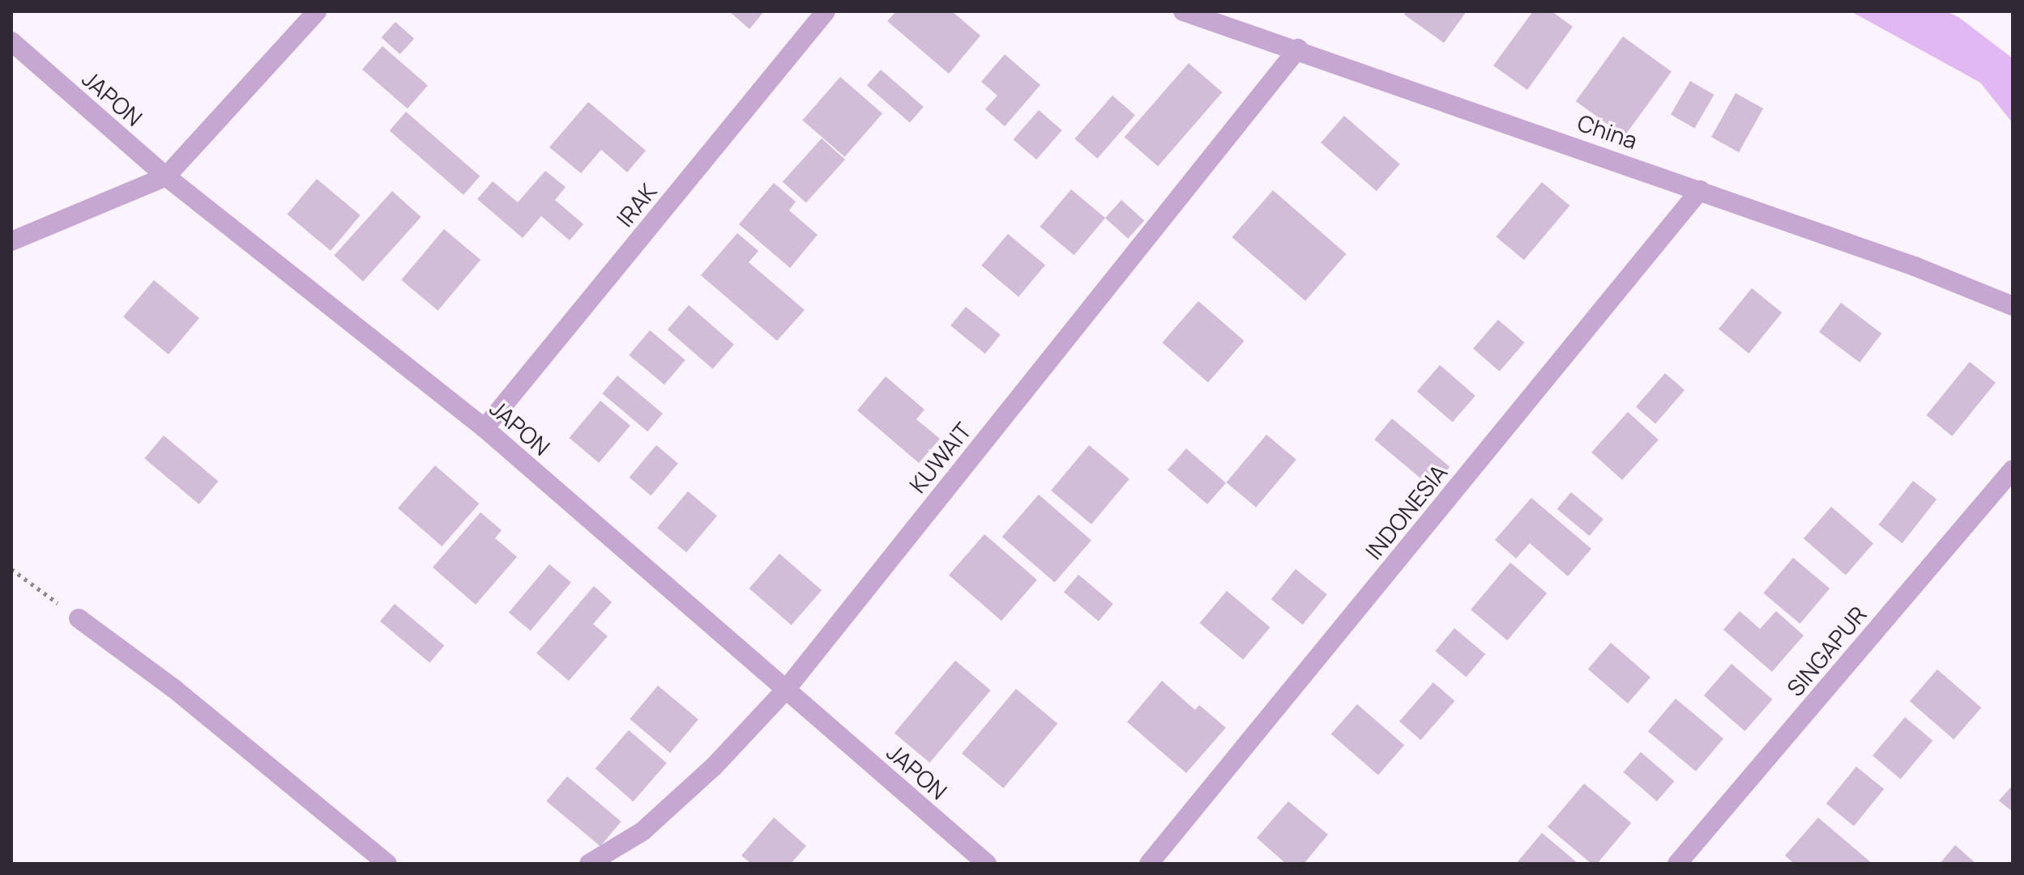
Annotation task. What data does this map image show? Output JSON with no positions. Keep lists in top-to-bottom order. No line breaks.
{"streets":{"street":["JAPON","China","IRAK","KUWAIT","INDONESIA","SINGAPUR"]},"crossings":[["JAPON","IRAK"],["JAPON","KUWAIT"],["China","KUWAIT"],["China","INDONESIA"]]}
